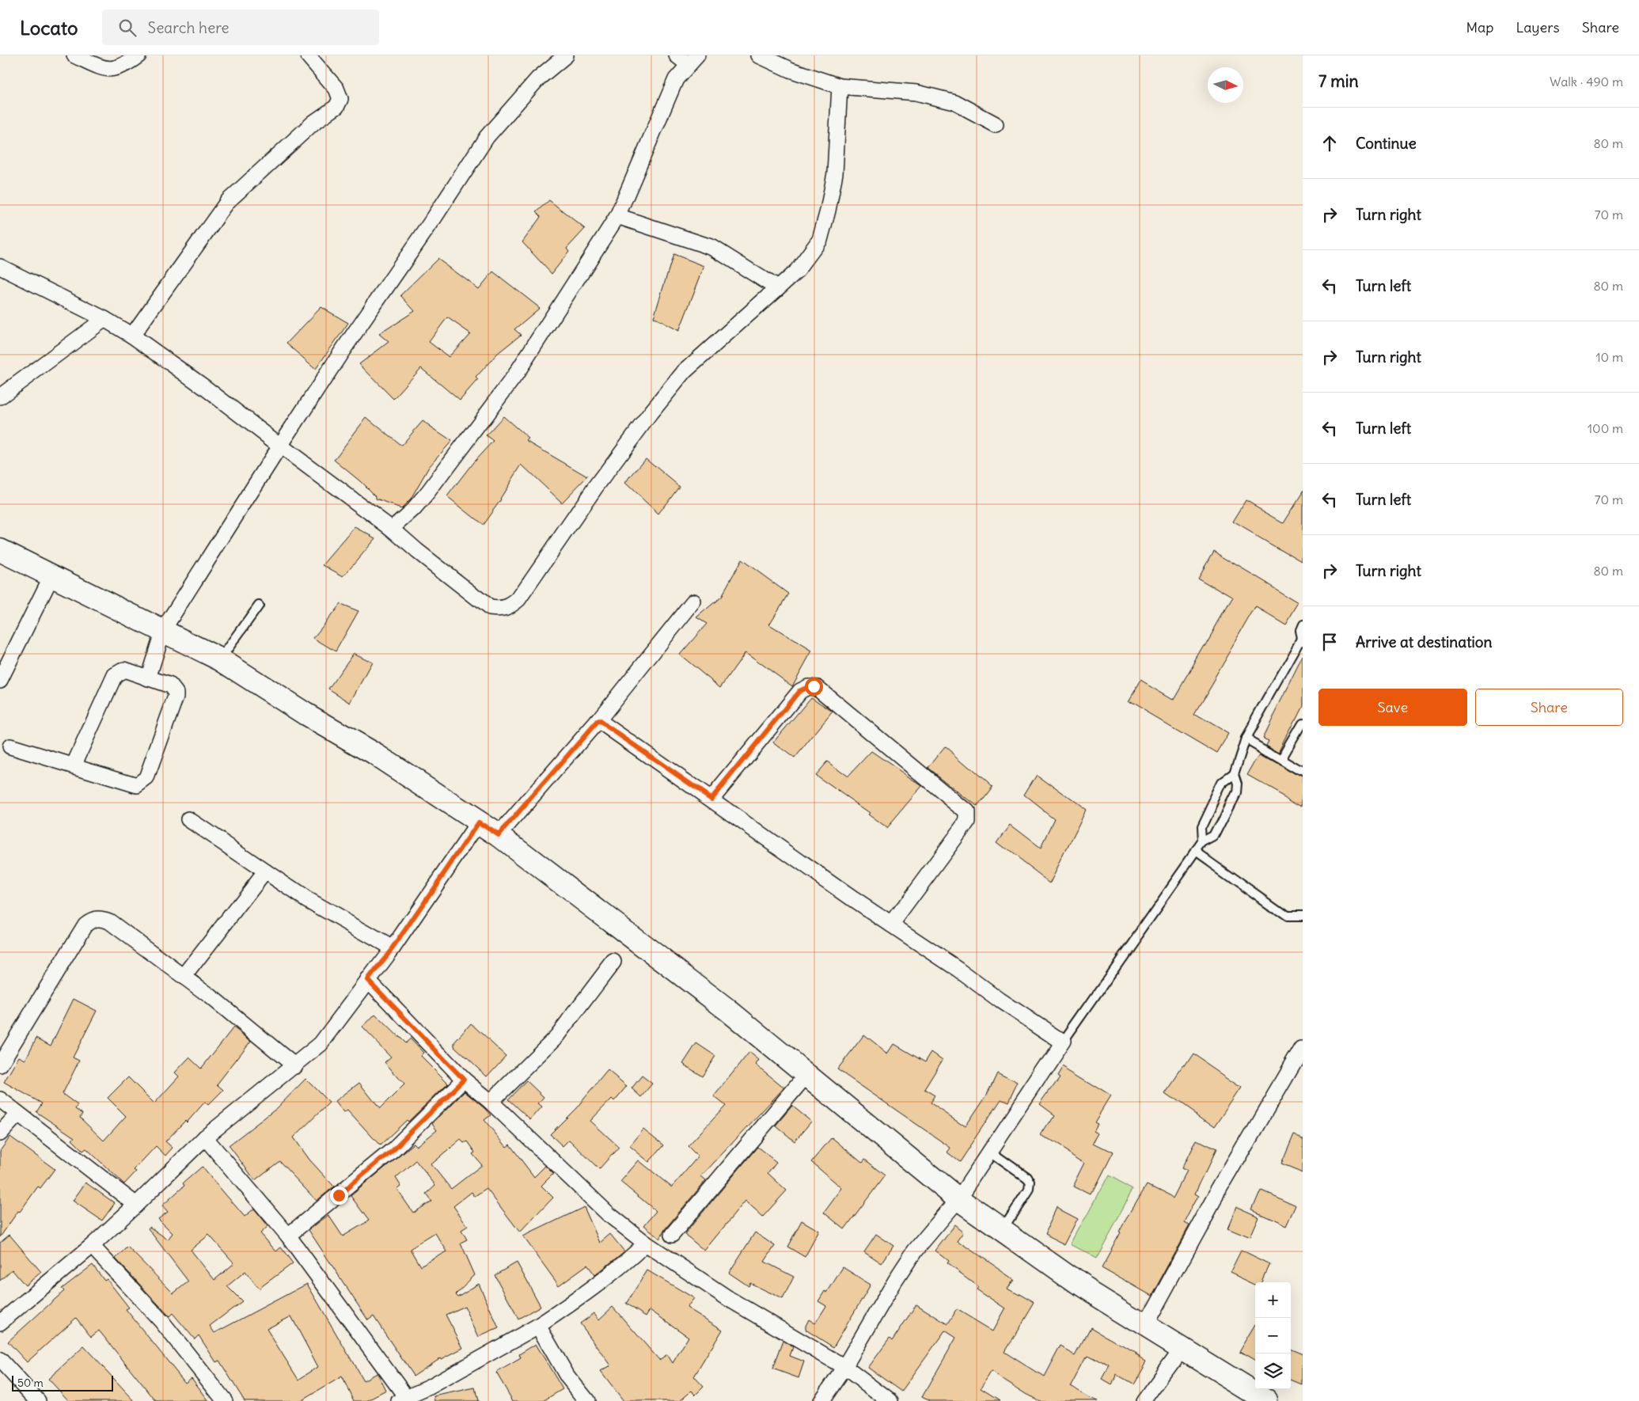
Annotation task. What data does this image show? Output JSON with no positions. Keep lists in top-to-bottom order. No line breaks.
{"scale_bar":"50 m","north":"right","page":{"header":"Locato","search":"Search here","nav":["Map","Layers","Share"],"heading":["7 min","Walk · 490 m"],"list":[["Continue","80 m"],["Turn right","70 m"],["Turn left","80 m"],["Turn right","10 m"],["Turn left","100 m"],["Turn left","70 m"],["Turn right","80 m"],"Arrive at destination"],"buttons":["Save","Share"],"map_buttons":["+","−"],"scale":"50 m"}}
